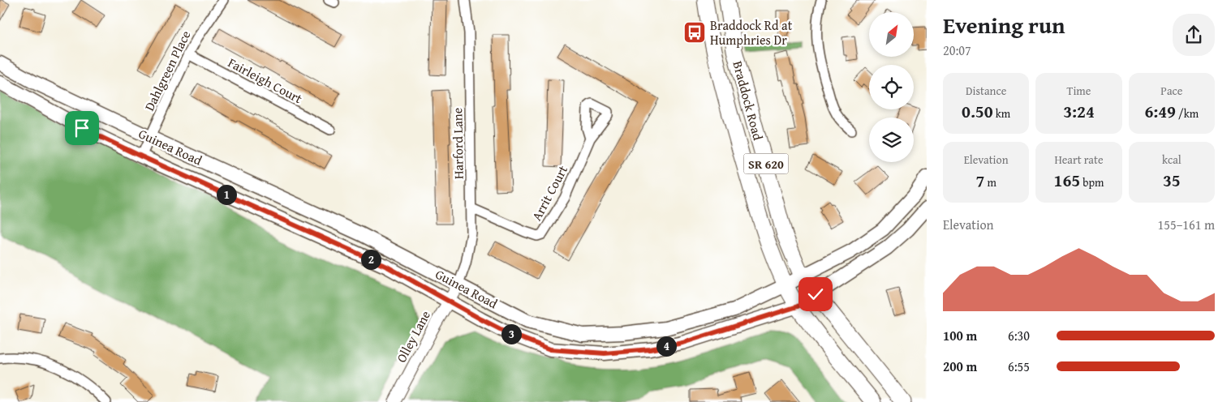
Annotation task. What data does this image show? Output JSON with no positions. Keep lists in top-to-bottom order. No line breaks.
{"streets":{"main road":["Braddock Road","Guinea Road","SR 620"],"street":["Dahlgreen Place","Fairleigh Court","Harford Lane","Arrit Court","Olley Lane"]},"crossings":[["Dahlgreen Place","Fairleigh Court"],["Dahlgreen Place","Guinea Road"],["Braddock Road","Guinea Road"],["Harford Lane","Guinea Road"],["Harford Lane","Arrit Court"],["Harford Lane","Olley Lane"],["Guinea Road","Olley Lane"]],"places":{"bus stop":["Braddock Rd at Humphries Dr"]},"north":"top right","page":{"heading":["Evening run","20:07"],"stats":[["Distance","0.50 km"],["Time","3:24"],["Pace","6:49 /km"],["Elevation","7 m"],["Heart rate","165 bpm"],["kcal","35"]],"pins":["1","2","3","4"],"chart":["Elevation","155–161 m"],"list":[{"name":"100 m","note":"6:30"},{"name":"200 m","note":"6:55"}]}}
